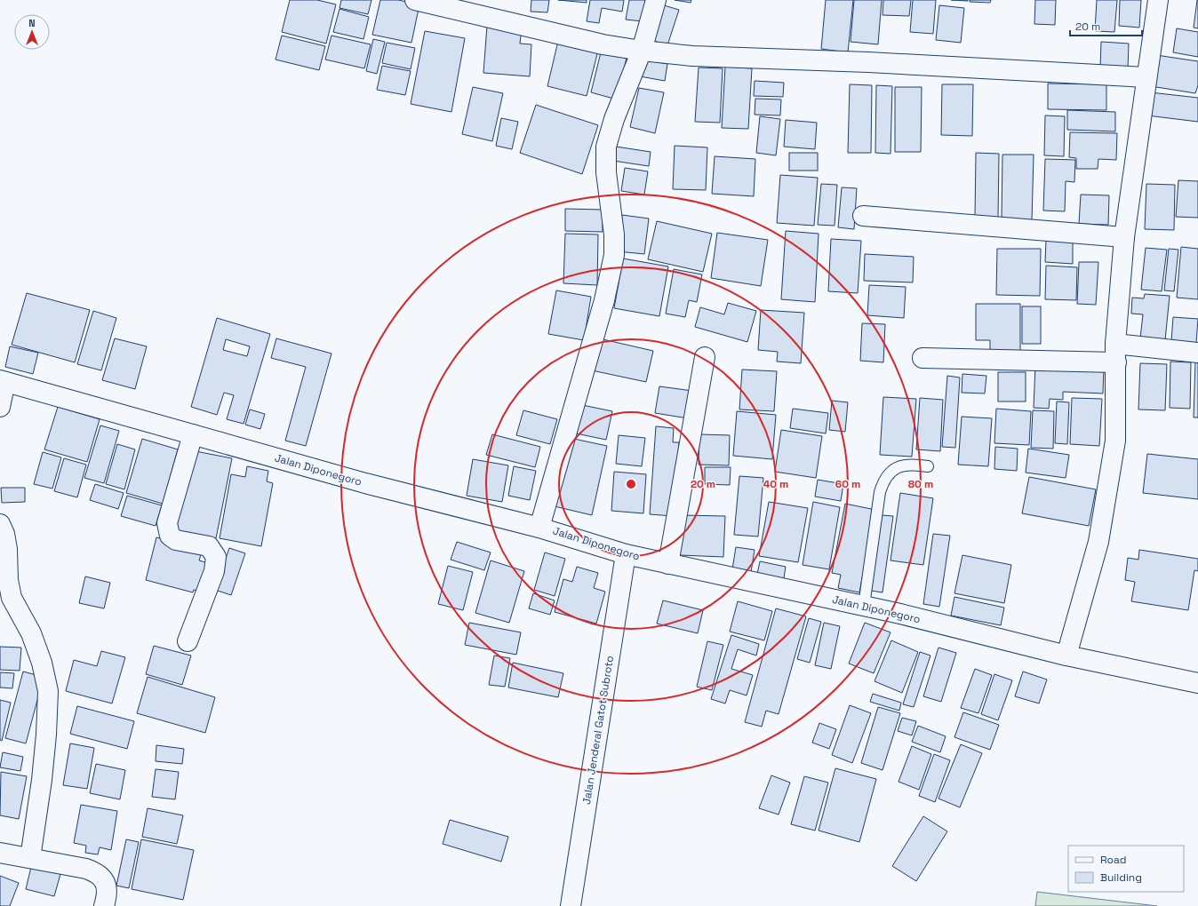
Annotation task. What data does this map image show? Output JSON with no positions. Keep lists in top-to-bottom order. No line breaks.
{"streets":{"street":["Jalan Diponegoro","Jalan Jenderal Gatot Subroto"]},"crossings":[["Jalan Diponegoro","Jalan Jenderal Gatot Subroto"]],"legend":["Road","Building"],"scale_bar":"20 m","north":"top","rings":["20 m","40 m","60 m","80 m"]}
